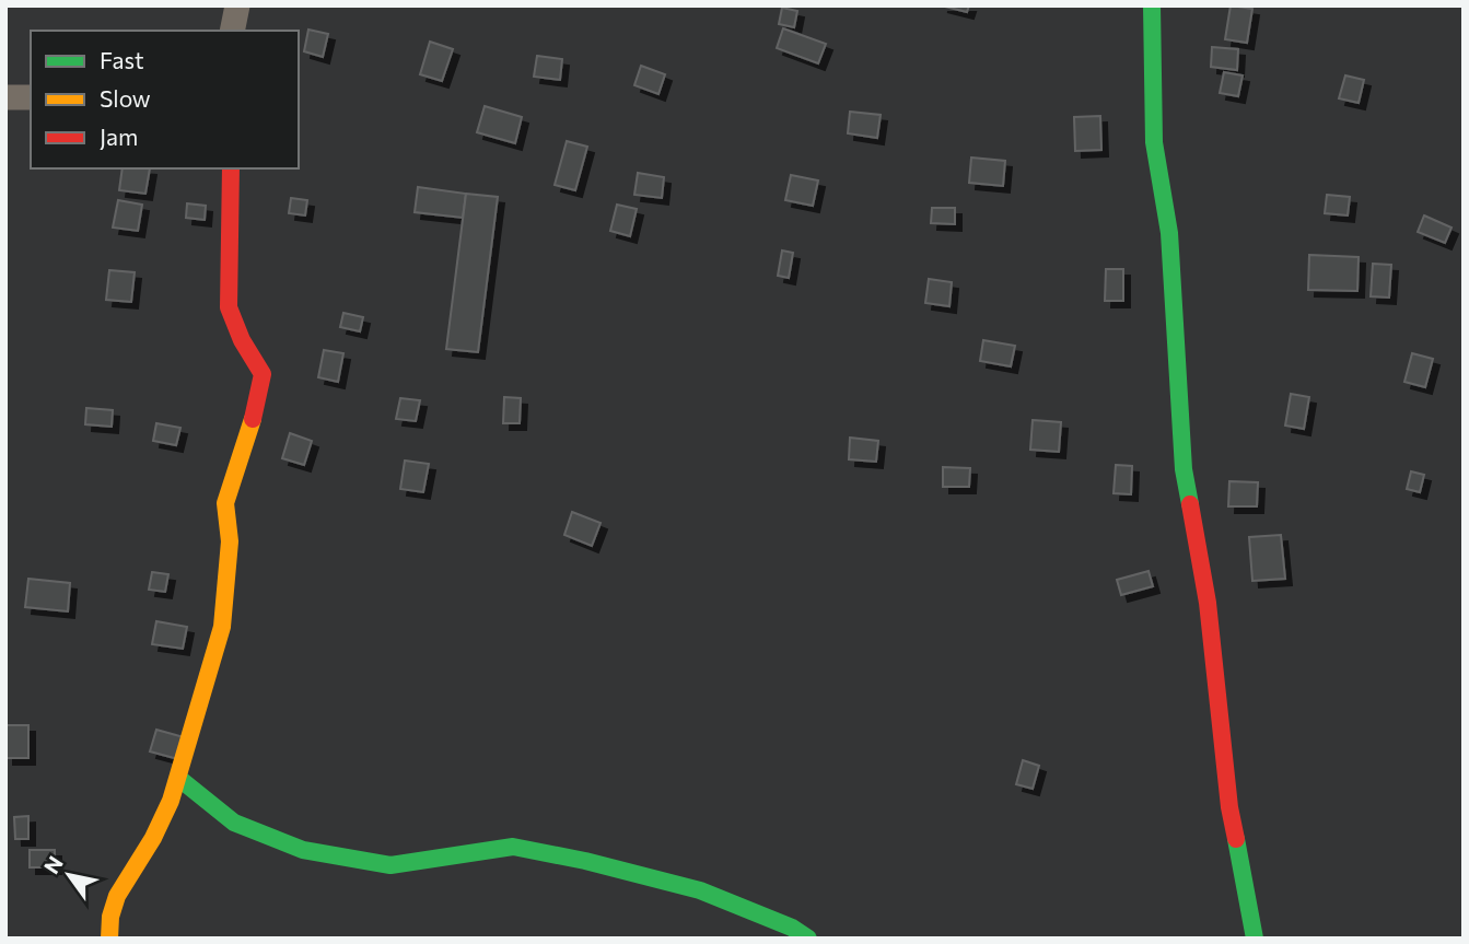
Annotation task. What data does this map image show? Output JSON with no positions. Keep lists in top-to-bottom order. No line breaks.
{"legend":["Fast","Slow","Jam"],"north":"top left"}
